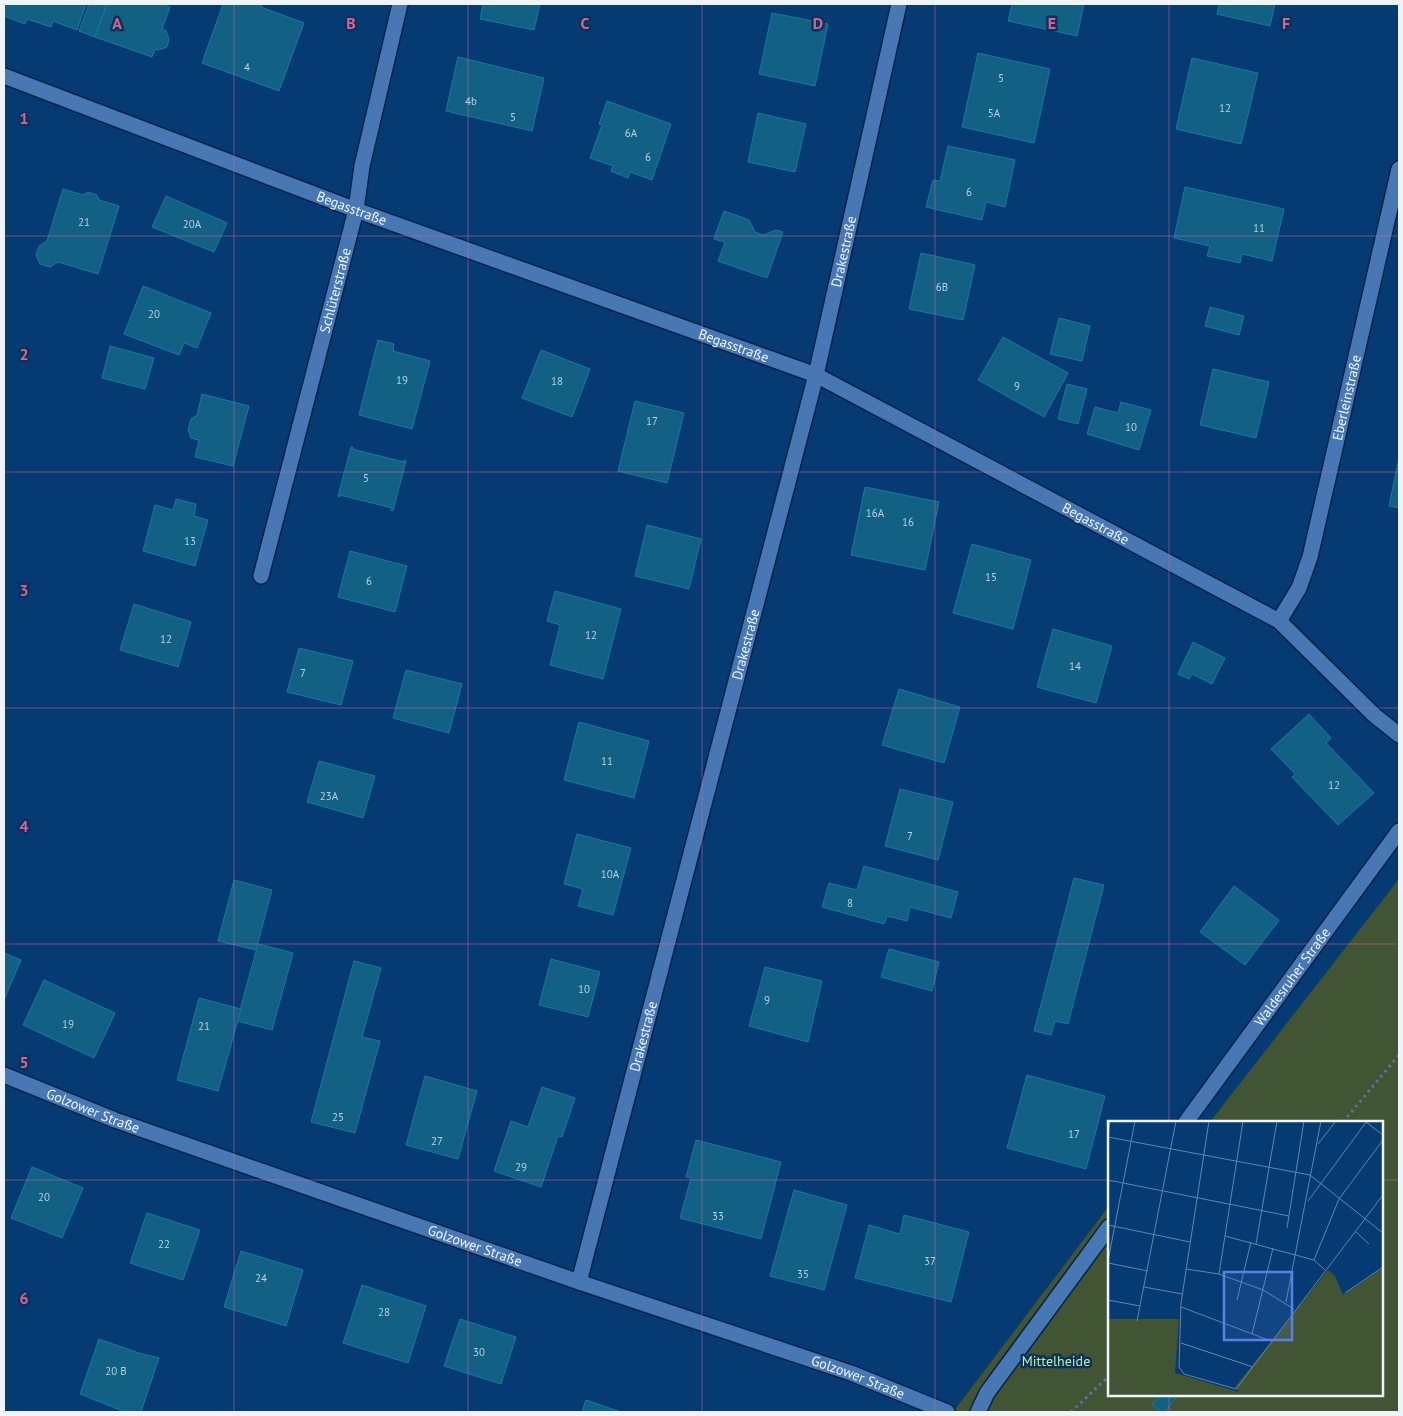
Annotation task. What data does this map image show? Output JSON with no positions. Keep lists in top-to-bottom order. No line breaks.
{"streets":{"street":["Begasstraße","Drakestraße","Schlüterstraße","Eberleinstraße","Waldesruher Straße","Golzower Straße"]},"crossings":[["Begasstraße","Drakestraße"],["Begasstraße","Schlüterstraße"],["Begasstraße","Eberleinstraße"],["Drakestraße","Golzower Straße"]],"parks":["Mittelheide"],"house_numbers":["4","5","4b","12","5A","5","6A","6","6","21","20A","11","6B","20","19","18","9","17","10","5","16A","16","13","15","6","12","12","14","7","11","12","23A","7","10A","8","10","9","19","21","25","17","27","29","20","33","22","37","35","24","28","30","20 B"],"grid":{"columns":["A","B","C","D","E","F"],"rows":["1","2","3","4","5","6"]}}
